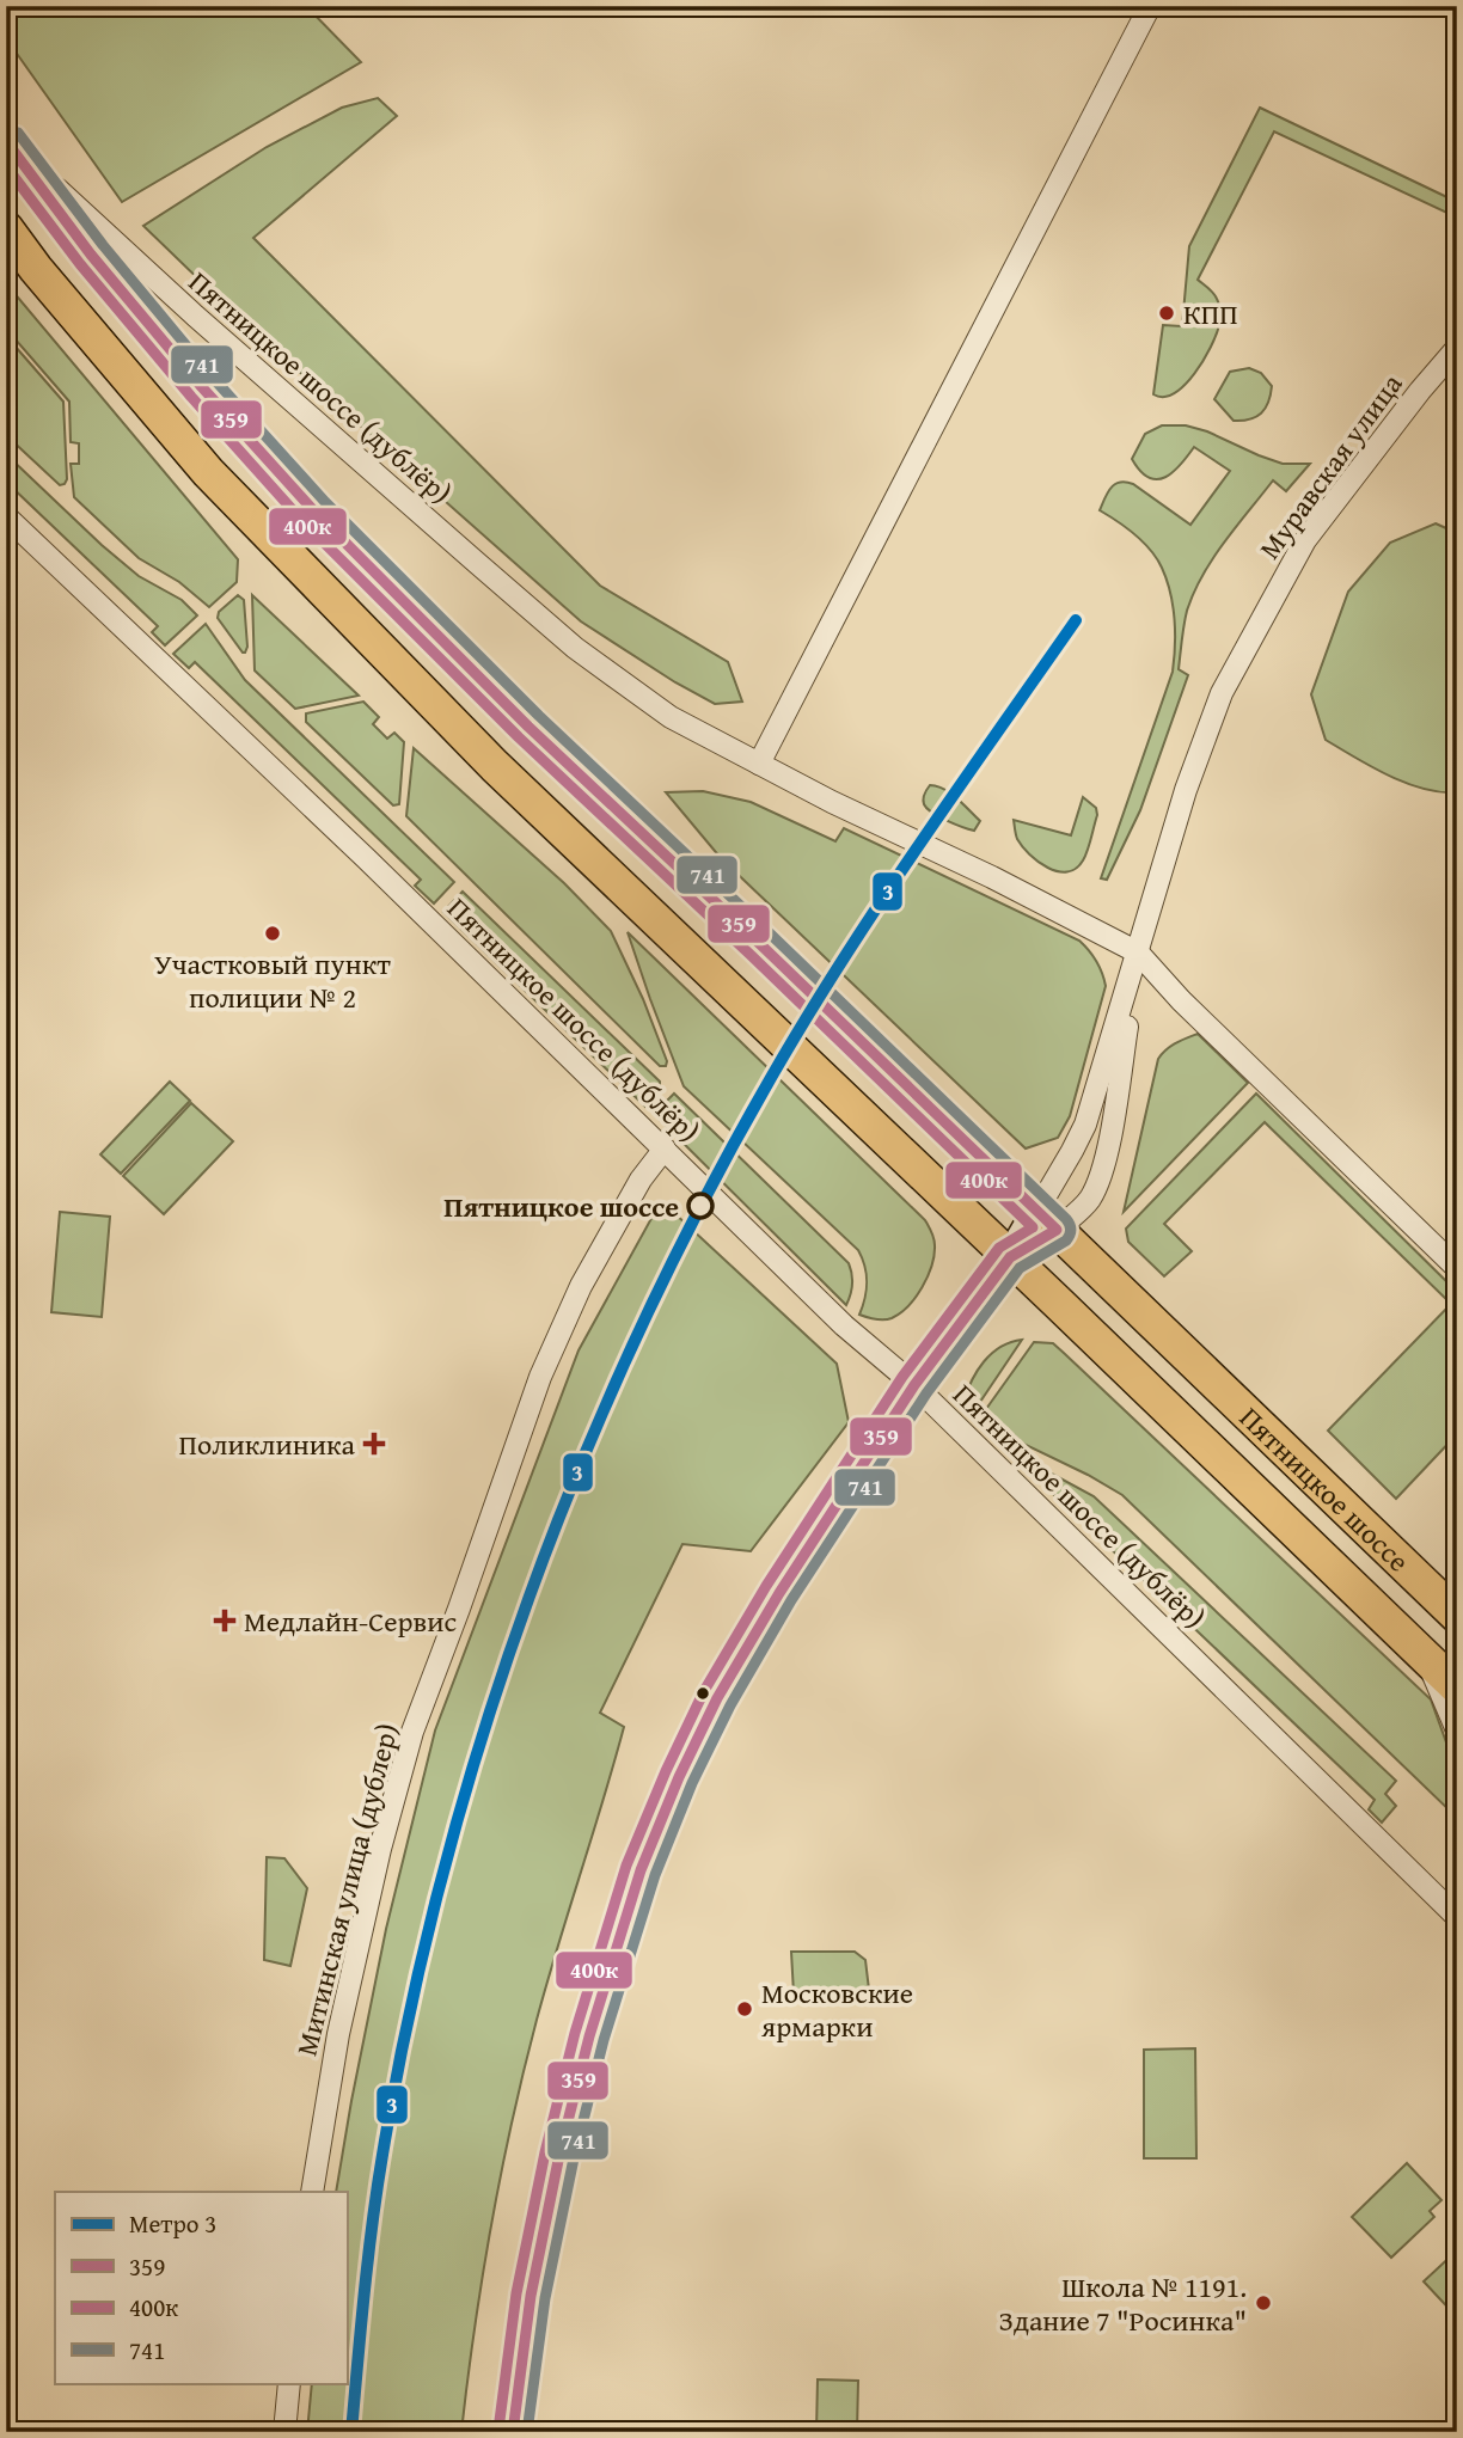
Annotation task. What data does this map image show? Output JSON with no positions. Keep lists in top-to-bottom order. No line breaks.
{"streets":{"main road":["Пятницкое шоссе"],"street":["Пятницкое шоссе (дублёр)","Муравская улица","Митинская улица (дублер)"]},"crossings":[["Пятницкое шоссе (дублёр)","Муравская улица"],["Пятницкое шоссе (дублёр)","Пятницкое шоссе"],["Пятницкое шоссе (дублёр)","Митинская улица (дублер)"],["Муравская улица","Пятницкое шоссе"]],"places":{"other":["КПП","Участковый пункт полиции № 2","Пятницкое шоссе","Московские ярмарки","Школа № 1191. Здание 7 \"Росинка\""],"health":["Поликлиника","Медлайн-Сервис"]},"lines":["transit line 741","transit line 359","transit line 400к","metro line 3"],"legend":["Метро 3","359","400к","741"]}
